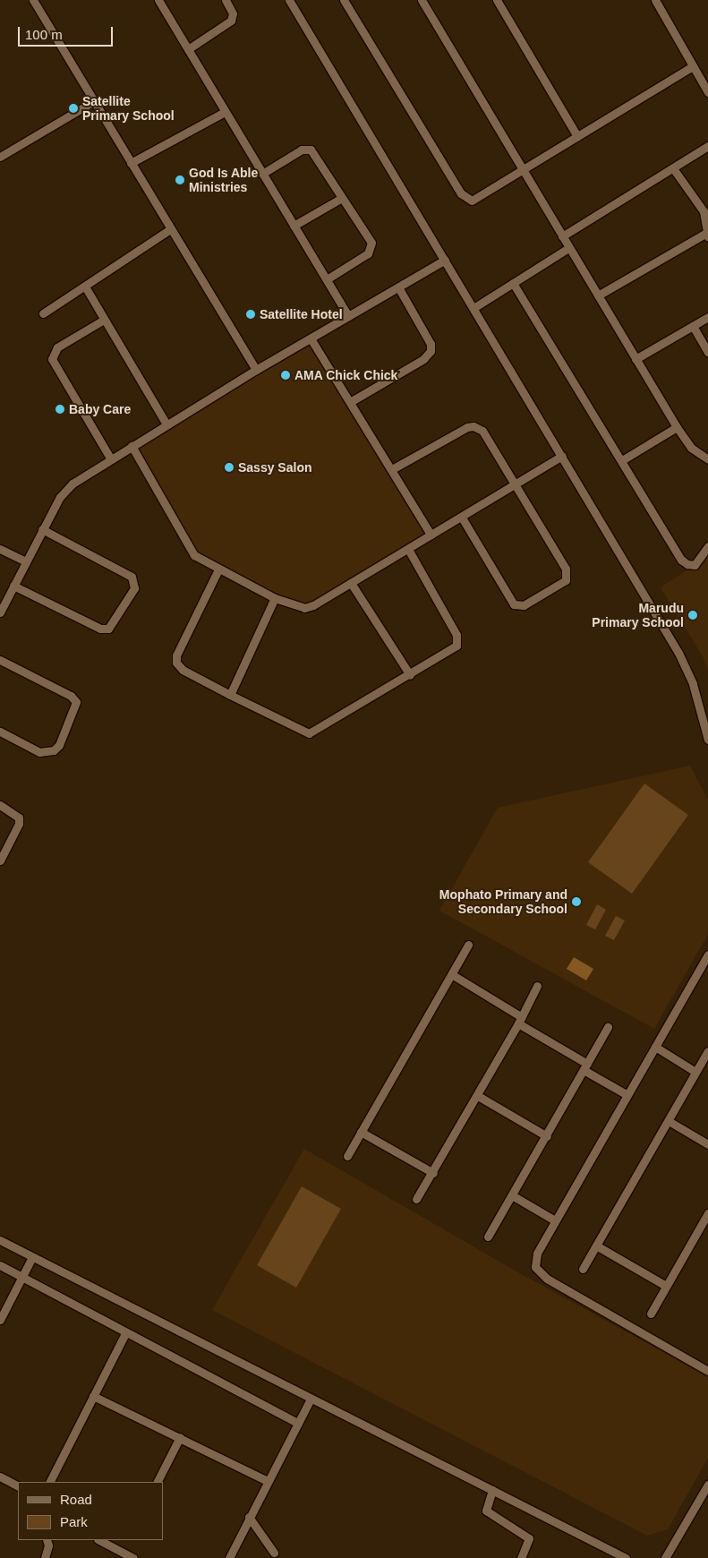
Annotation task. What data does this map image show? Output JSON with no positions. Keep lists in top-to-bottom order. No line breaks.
{"places":["Satellite Primary School","God Is Able Ministries","Satellite Hotel","AMA Chick Chick","Baby Care","Sassy Salon","Marudu Primary School","Mophato Primary and Secondary School"],"legend":["Road","Park"],"scale_bar":"100 m"}
